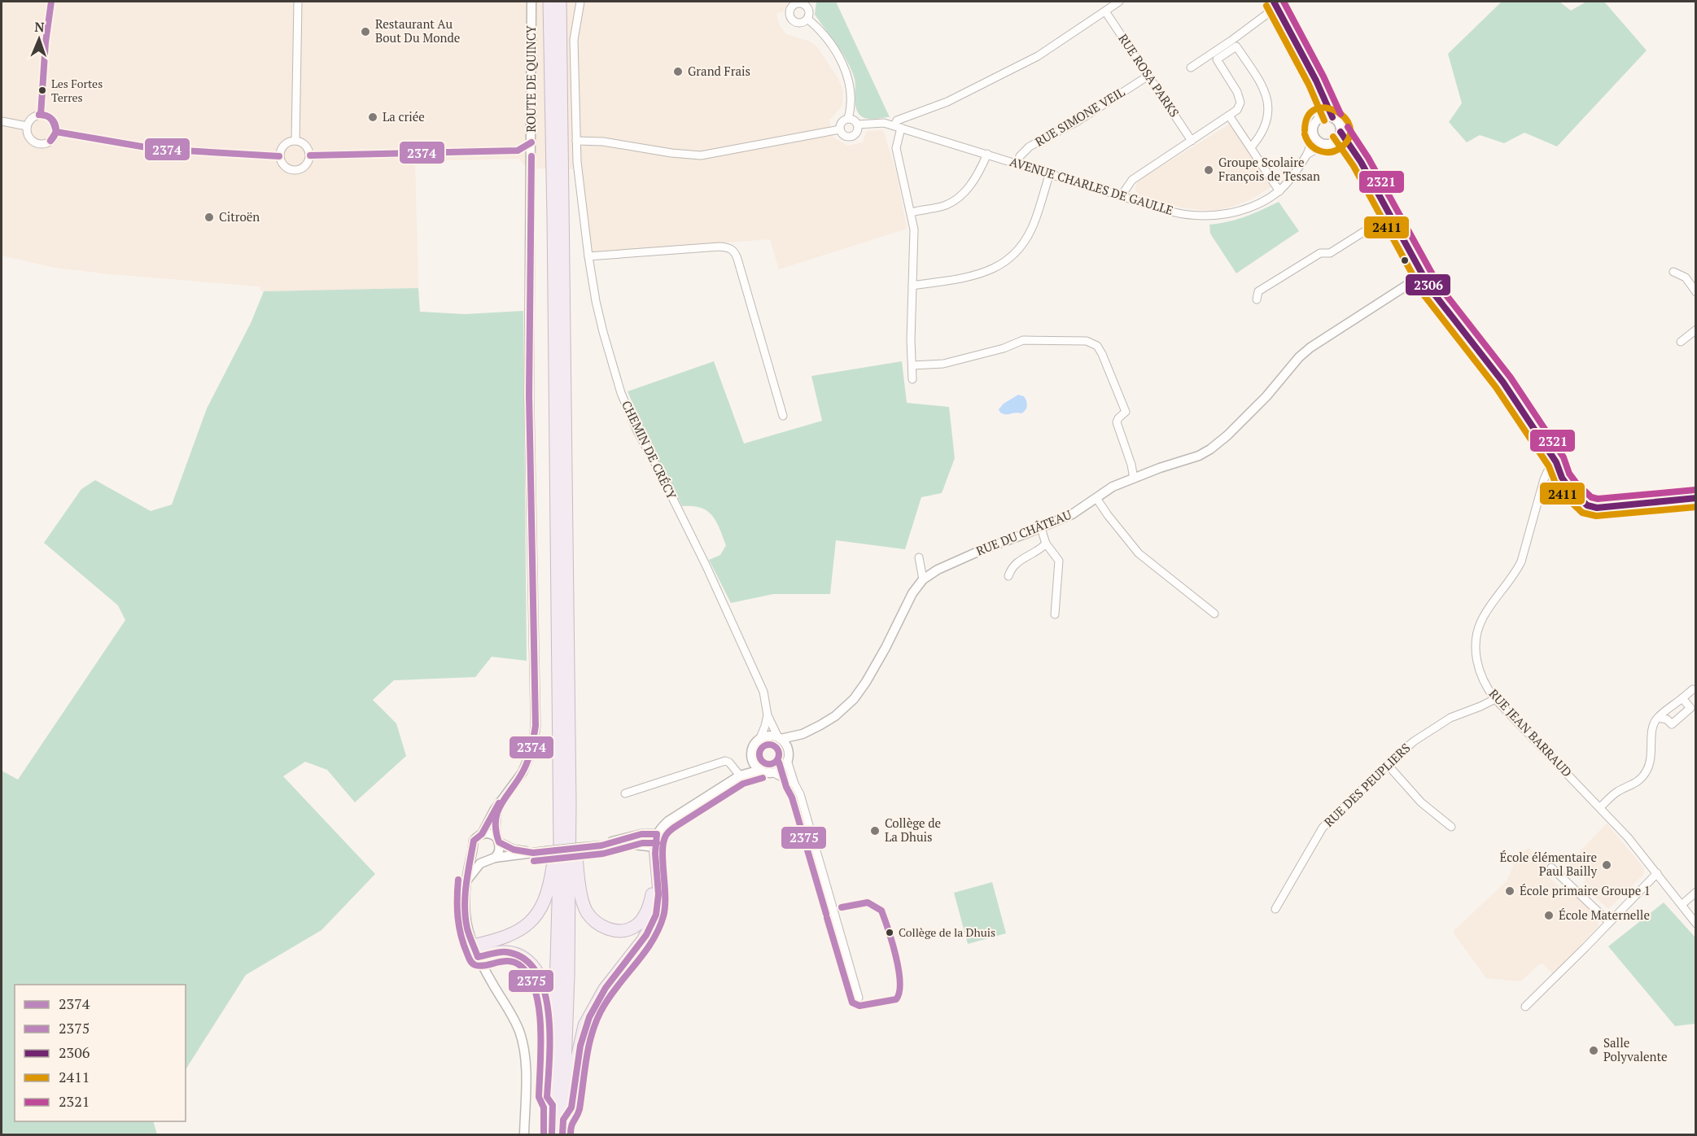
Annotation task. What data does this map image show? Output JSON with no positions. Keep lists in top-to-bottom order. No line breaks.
{"streets":{"street":["RUE ROSA PARKS","ROUTE DE QUINCY","RUE SIMONE VEIL","AVENUE CHARLES DE GAULLE","CHEMIN DE CRÉCY","RUE DU CHÂTEAU","RUE JEAN BARRAUD","RUE DES PEUPLIERS"]},"crossings":[["RUE ROSA PARKS","RUE SIMONE VEIL"],["RUE SIMONE VEIL","AVENUE CHARLES DE GAULLE"],["CHEMIN DE CRÉCY","RUE DU CHÂTEAU"],["RUE JEAN BARRAUD","RUE DES PEUPLIERS"]],"places":["Restaurant Au Bout Du Monde","Grand Frais","Les Fortes Terres","La criée","Groupe Scolaire François de Tessan","Citroën","Collège de La Dhuis","École élémentaire Paul Bailly","École primaire Groupe 1","École Maternelle","Collège de la Dhuis","Salle Polyvalente"],"lines":["transit line 2374","transit line 2306","transit line 2321","transit line 2411","transit line 2375"],"legend":["2374","2375","2306","2411","2321"],"north":"top"}
